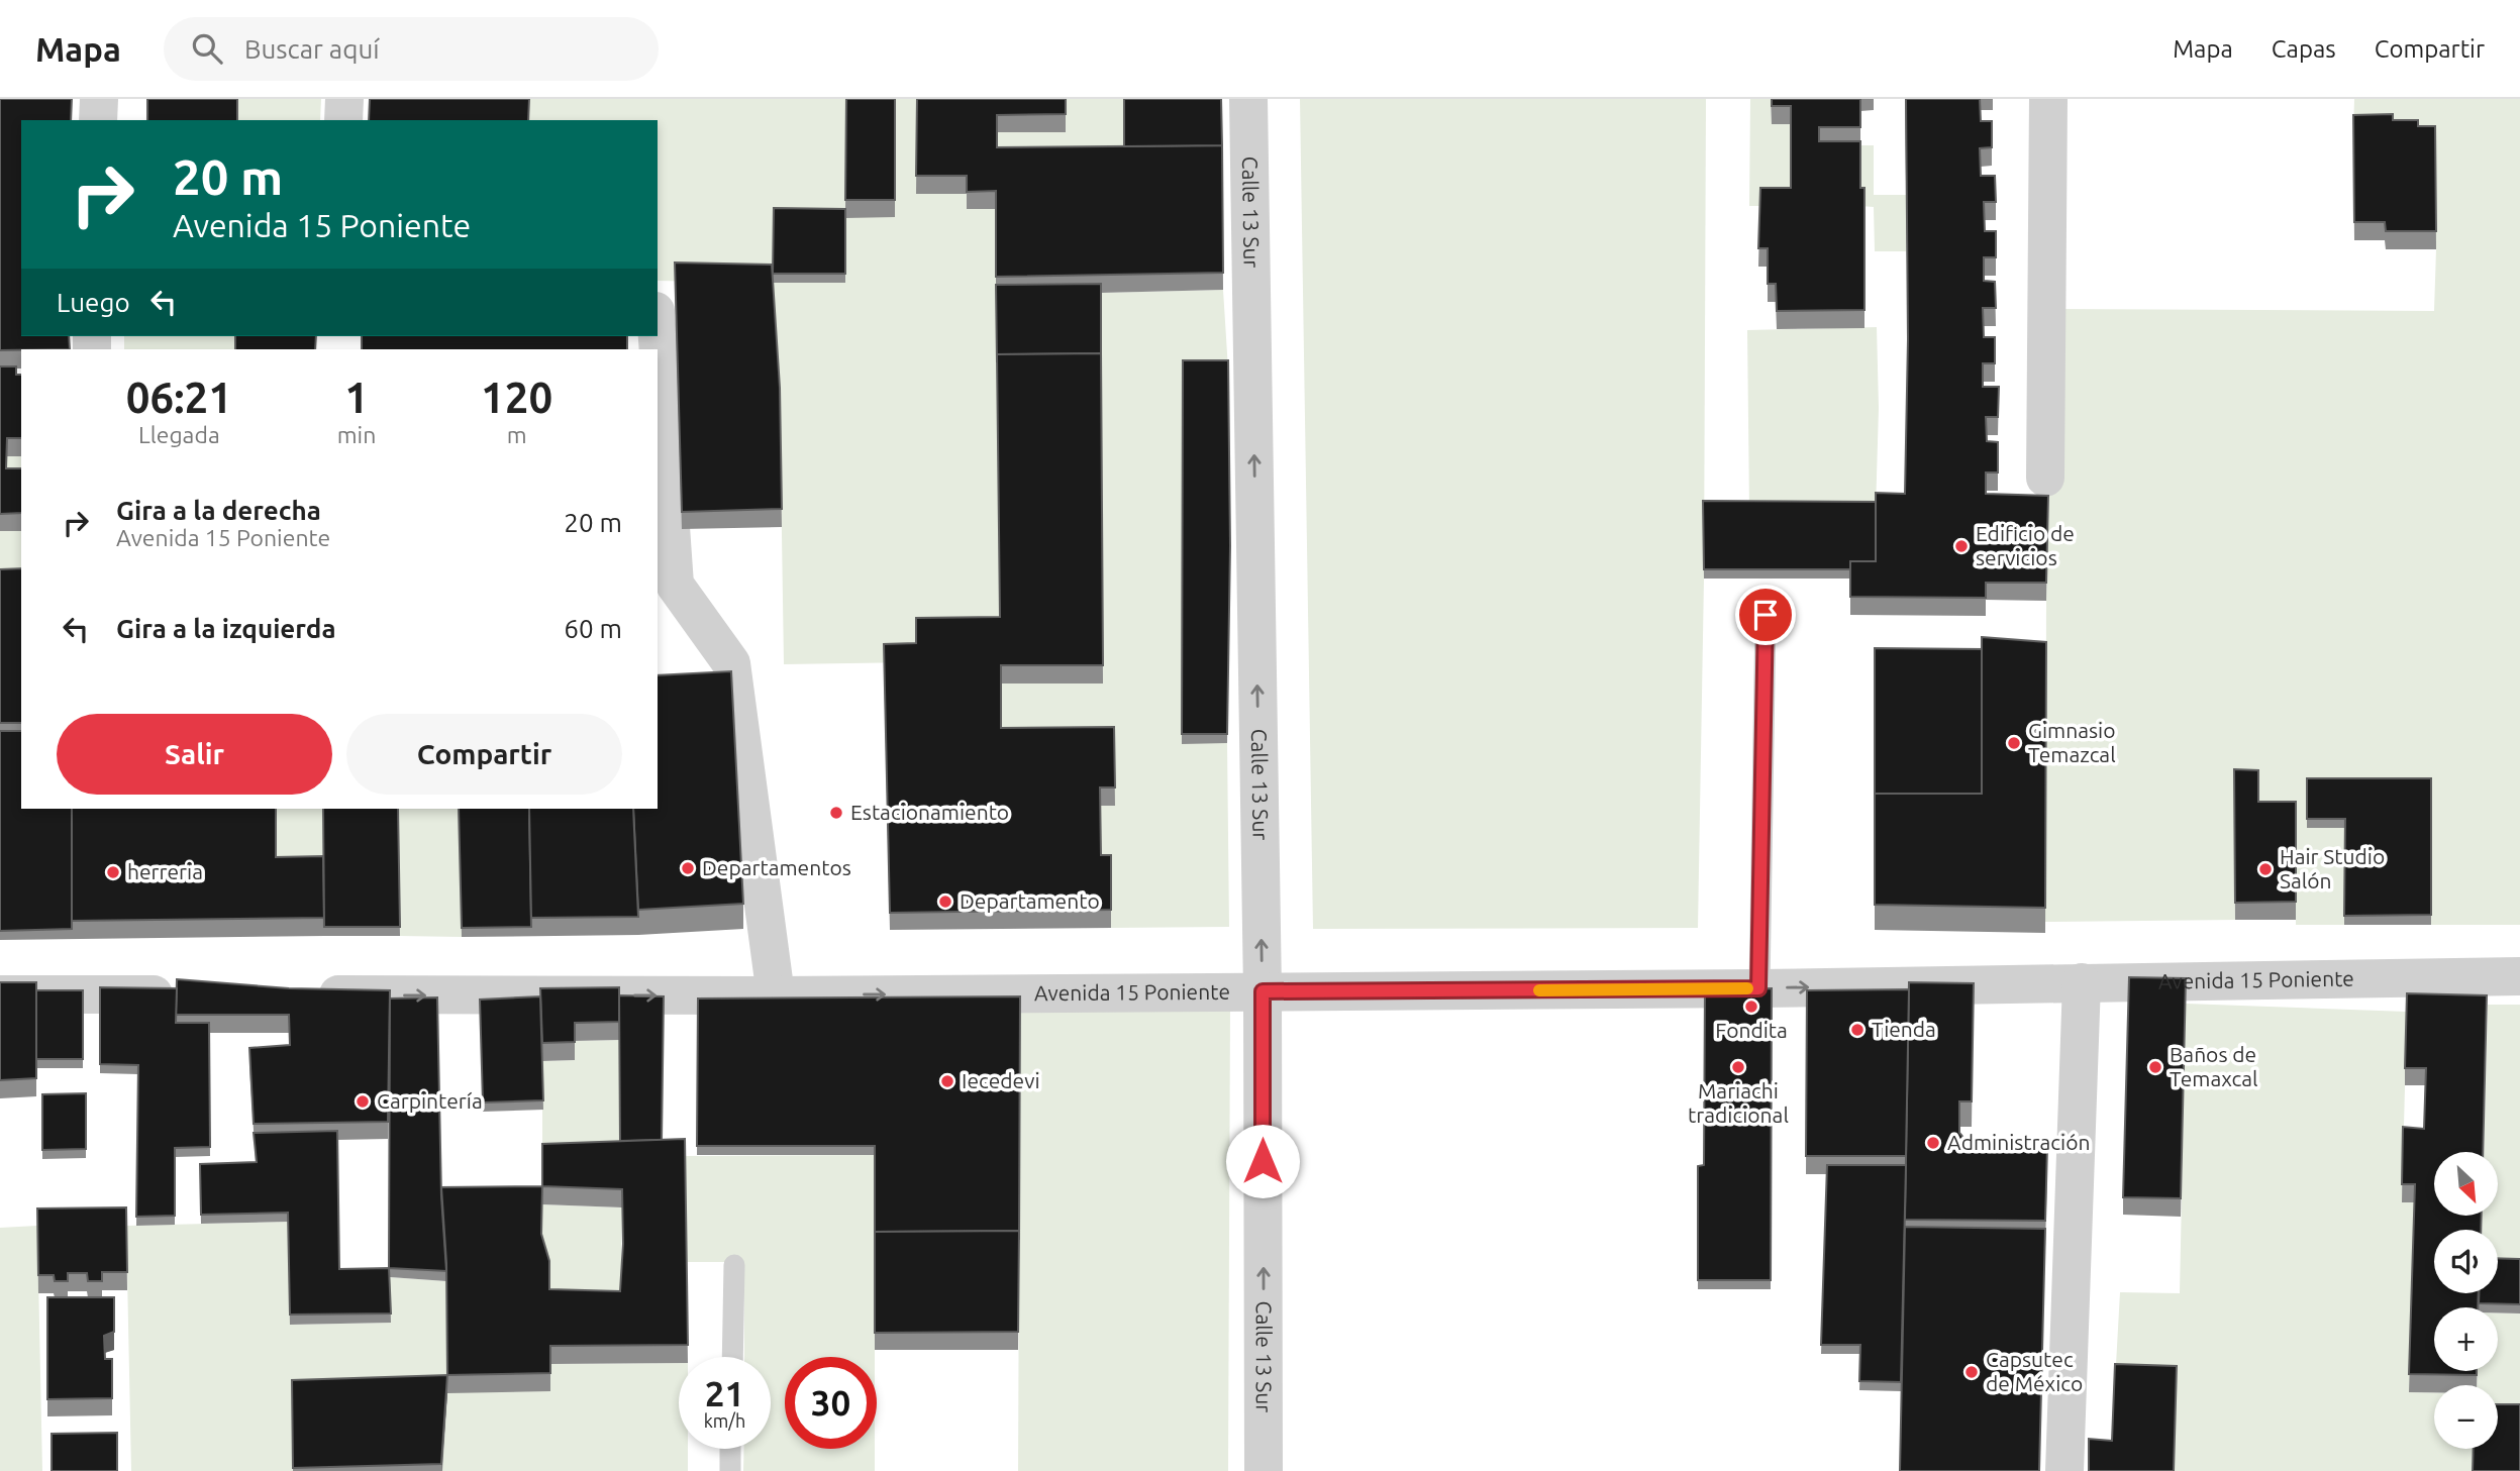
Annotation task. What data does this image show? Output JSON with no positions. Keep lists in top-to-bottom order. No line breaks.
{"streets":{"street":["Calle 13 Sur","Avenida 15 Poniente"]},"crossings":[["Calle 13 Sur","Avenida 15 Poniente"]],"one_way":["Calle 13 Sur","Avenida 15 Poniente"],"places":["Edificio de servicios","Gimnasio Temazcal","Estacionamiento","Departamentos","Hair Studio Salón","herreria","Departamento","Fondita","Tienda","Mariachi tradicional","Baños de Temaxcal","Iecedevi","Carpintería","Administración","Capsutec de México"],"north":"bottom right","page":{"header":"Mapa","search":"Buscar aquí","nav":["Mapa","Capas","Compartir"],"turn":["20 m","Avenida 15 Poniente"],"then":"Luego","eta":["06:21","Llegada","1","min","120","m"],"list":[{"name":"Gira a la derecha","note":"Avenida 15 Poniente","value":"20 m"},{"name":"Gira a la izquierda","value":"60 m"}],"buttons":["Salir","Compartir"],"map_buttons":["+","−"],"speed":"21 km/h","limit":"30"}}
